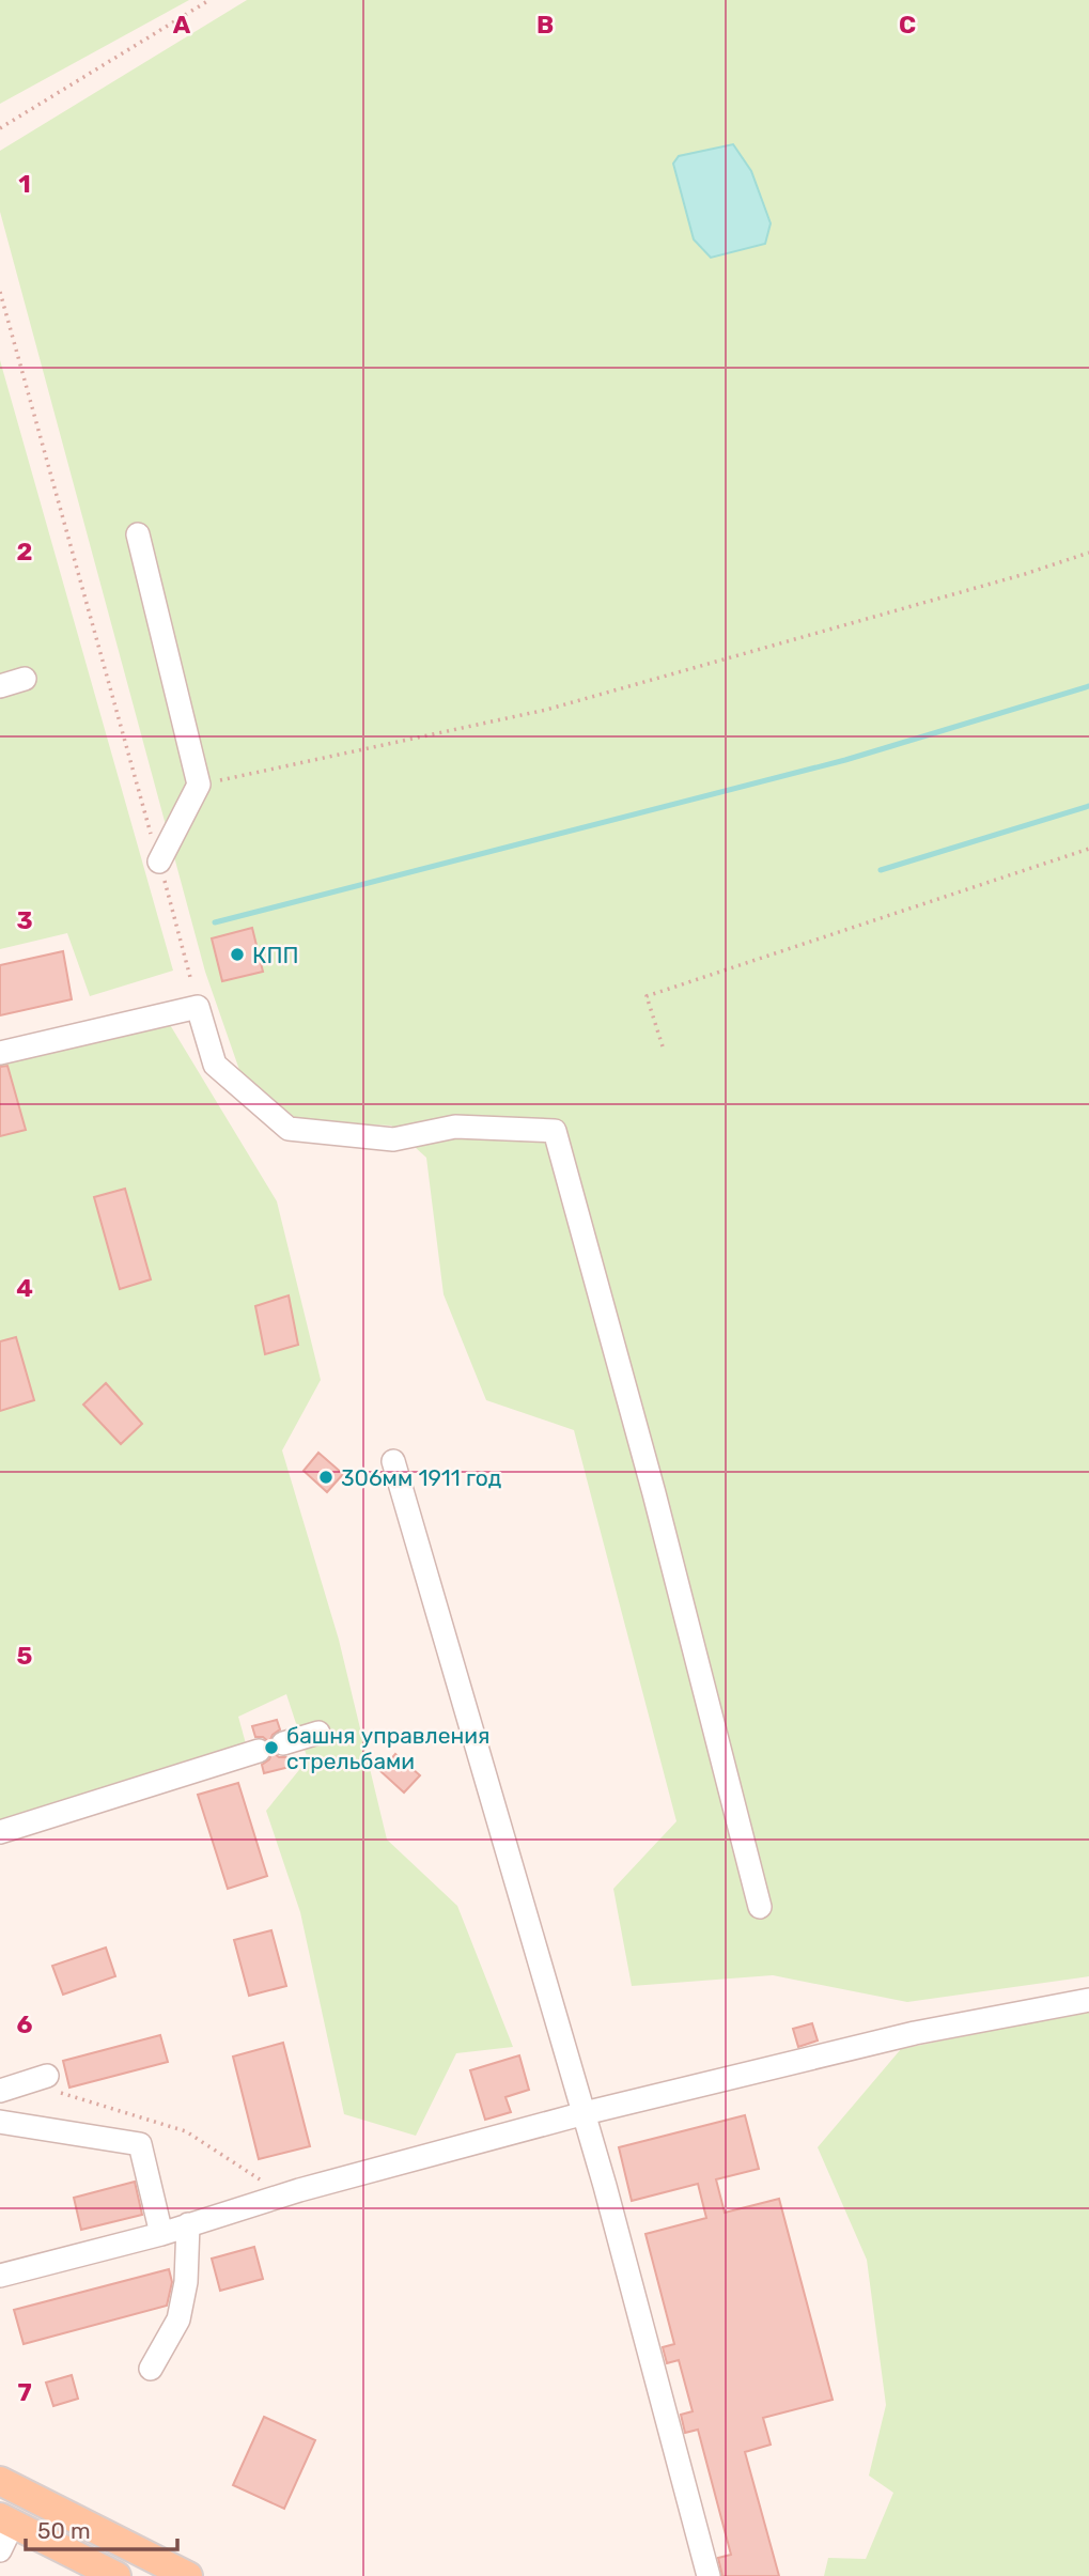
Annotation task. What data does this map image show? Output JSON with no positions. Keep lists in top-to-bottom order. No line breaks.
{"places":["КПП","306мм 1911 год","башня управления стрельбами"],"scale_bar":"50 m","grid":{"columns":["A","B","C"],"rows":["1","2","3","4","5","6","7"]}}
